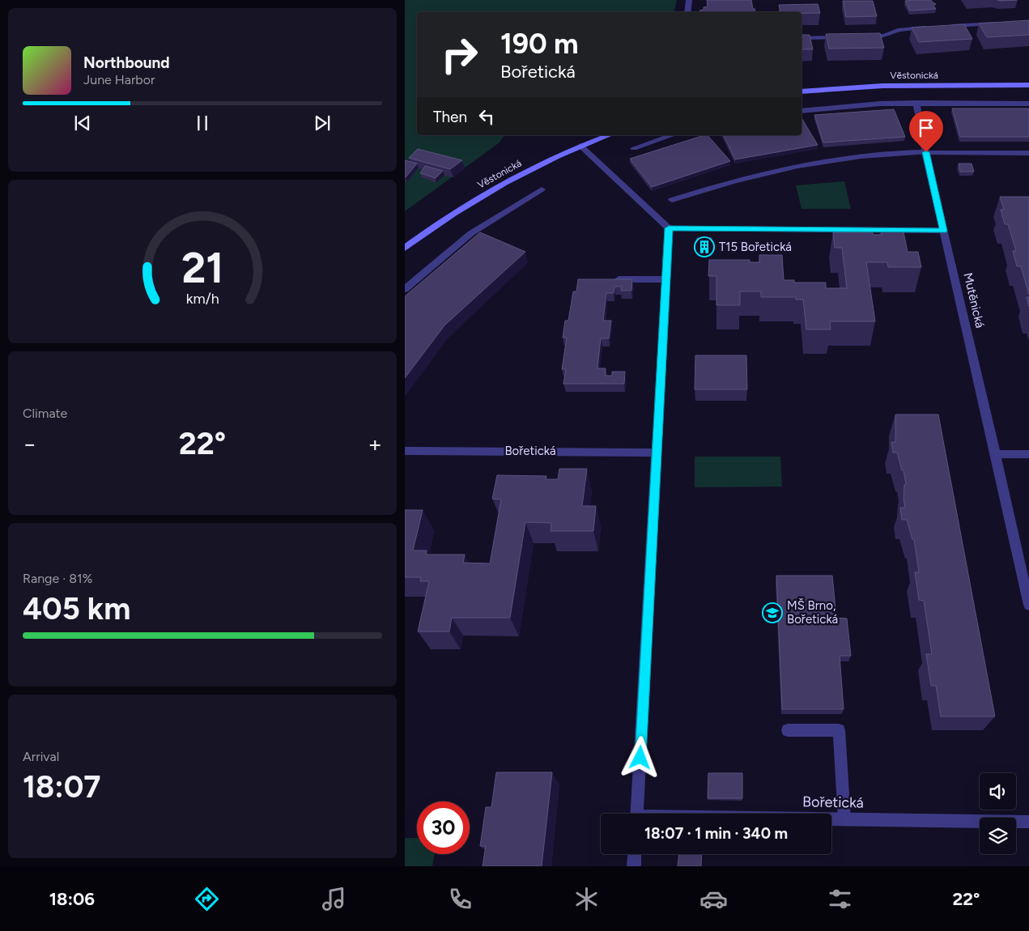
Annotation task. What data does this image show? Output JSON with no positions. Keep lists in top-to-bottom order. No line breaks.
{"streets":{"street":["Věstonická","Mutěnická","Bořetická"]},"places":{"building":["T15 Bořetická"],"school or university":["MŠ Brno, Bořetická"]},"page":{"turn":["190 m","Bořetická"],"song":["Northbound","June Harbor"],"then":"Then","tile":["Climate",["Range · 81%","405 km"],["Arrival","18:07"]],"heat":["−","22°","+"],"limit":"30","trip":"18:07 · 1 min · 340 m","tabs":["18:06","22°"],"gauge":["21","km/h"]}}
